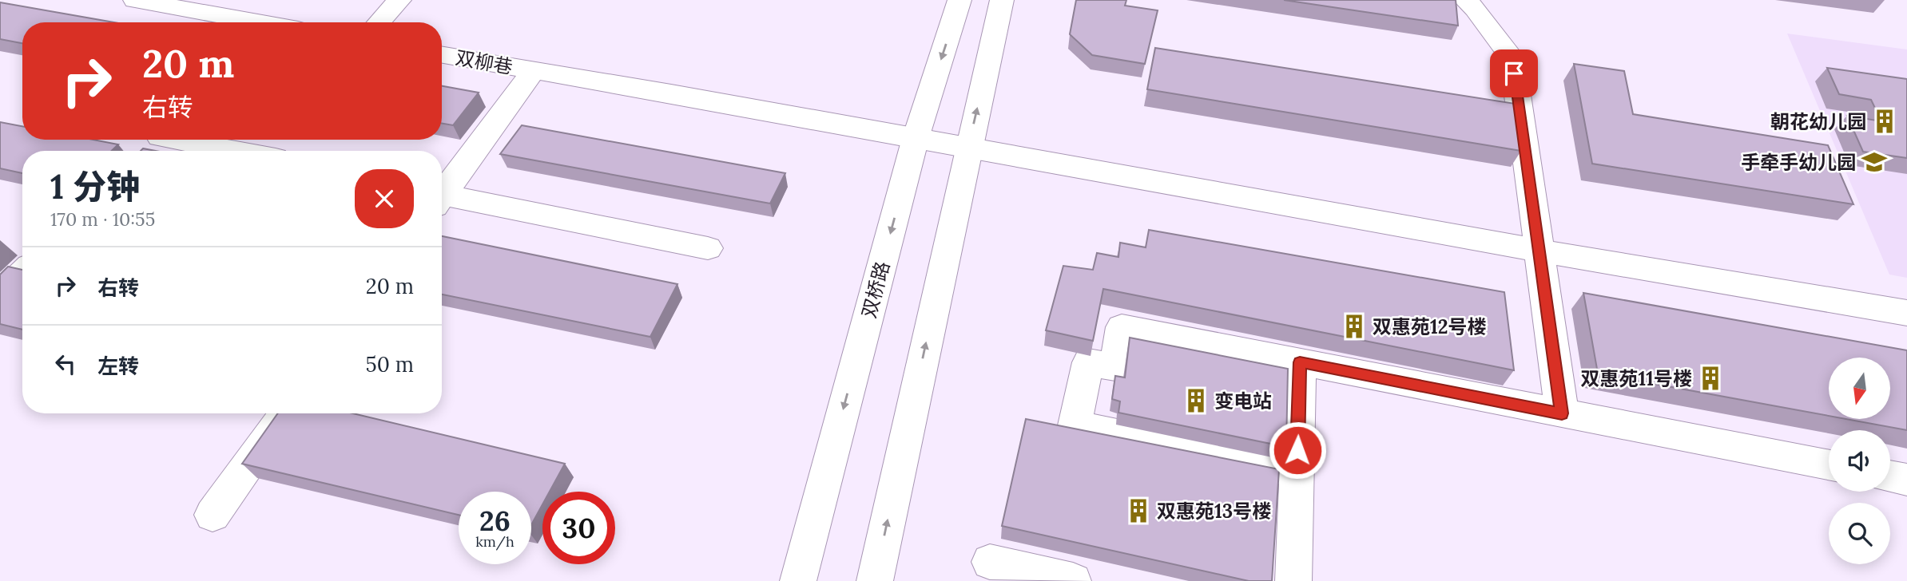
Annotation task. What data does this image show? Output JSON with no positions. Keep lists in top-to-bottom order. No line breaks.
{"streets":{"street":["双柳巷","双桥路"]},"crossings":[["双柳巷","双桥路"]],"places":{"building":["朝花幼儿园","双惠苑12号楼","双惠苑11号楼","变电站","双惠苑13号楼"],"school or university":["手牵手幼儿园"]},"north":"bottom","page":{"turn":["20 m","右转"],"heading":["1 分钟","170 m · 10:55"],"list":[{"name":"右转","value":"20 m"},{"name":"左转","value":"50 m"}],"speed":"26 km/h","limit":"30"}}
